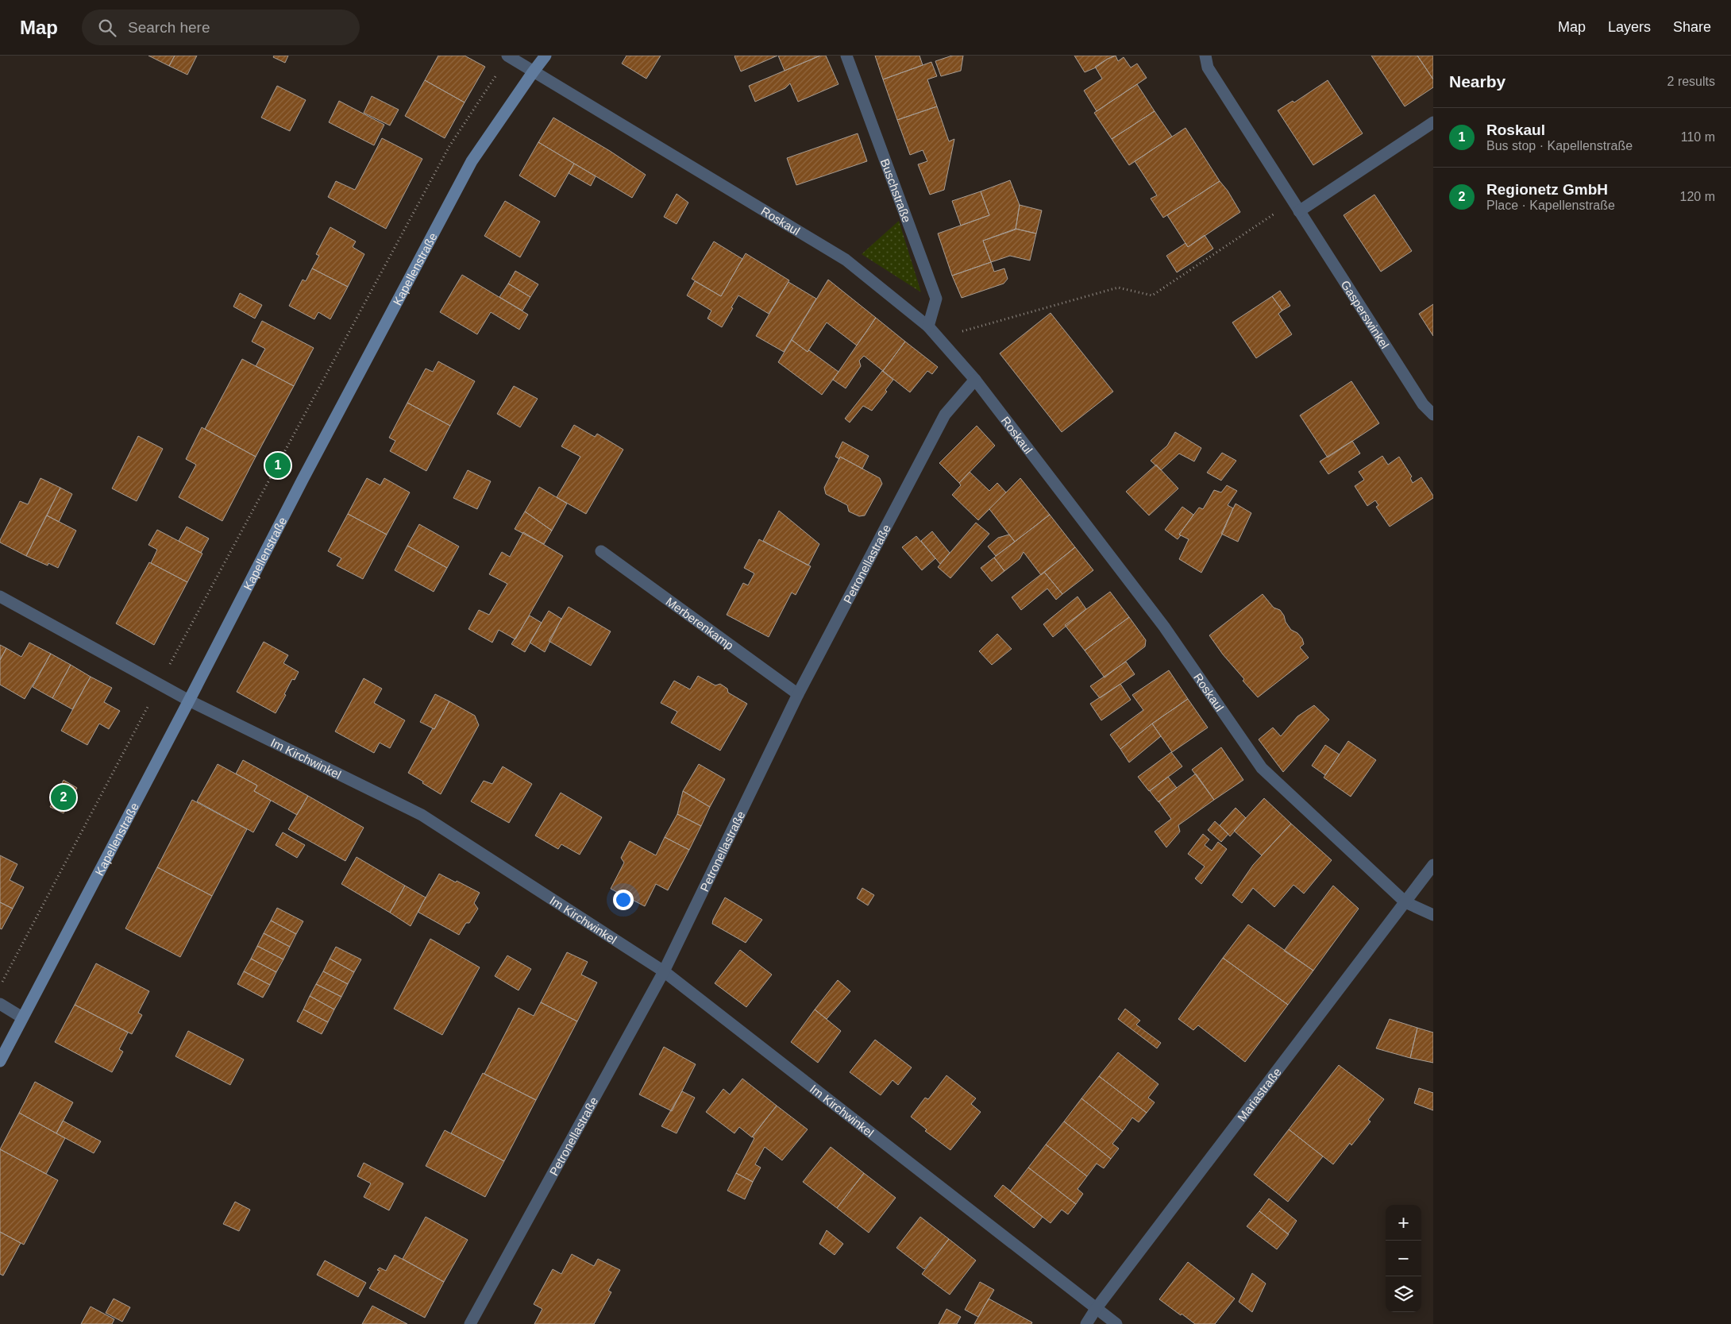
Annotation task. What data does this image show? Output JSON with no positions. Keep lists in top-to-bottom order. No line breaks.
{"streets":{"street":["Buschstraße","Roskaul","Kapellenstraße","Gasperswinkel","Petronellastraße","Merberenkamp","Im Kirchwinkel","Mariastraße"]},"crossings":[["Buschstraße","Roskaul"],["Roskaul","Kapellenstraße"],["Roskaul","Petronellastraße"],["Roskaul","Mariastraße"],["Kapellenstraße","Im Kirchwinkel"],["Petronellastraße","Merberenkamp"],["Petronellastraße","Im Kirchwinkel"],["Im Kirchwinkel","Mariastraße"]],"page":{"header":"Map","search":"Search here","nav":["Map","Layers","Share"],"heading":["Nearby","2 results"],"list":[{"mark":"1","name":"Roskaul","note":"Bus stop · Kapellenstraße","value":"110 m"},{"mark":"2","name":"Regionetz GmbH","note":"Place · Kapellenstraße","value":"120 m"}],"pins":["1","2"],"map_buttons":["+","−"]}}
